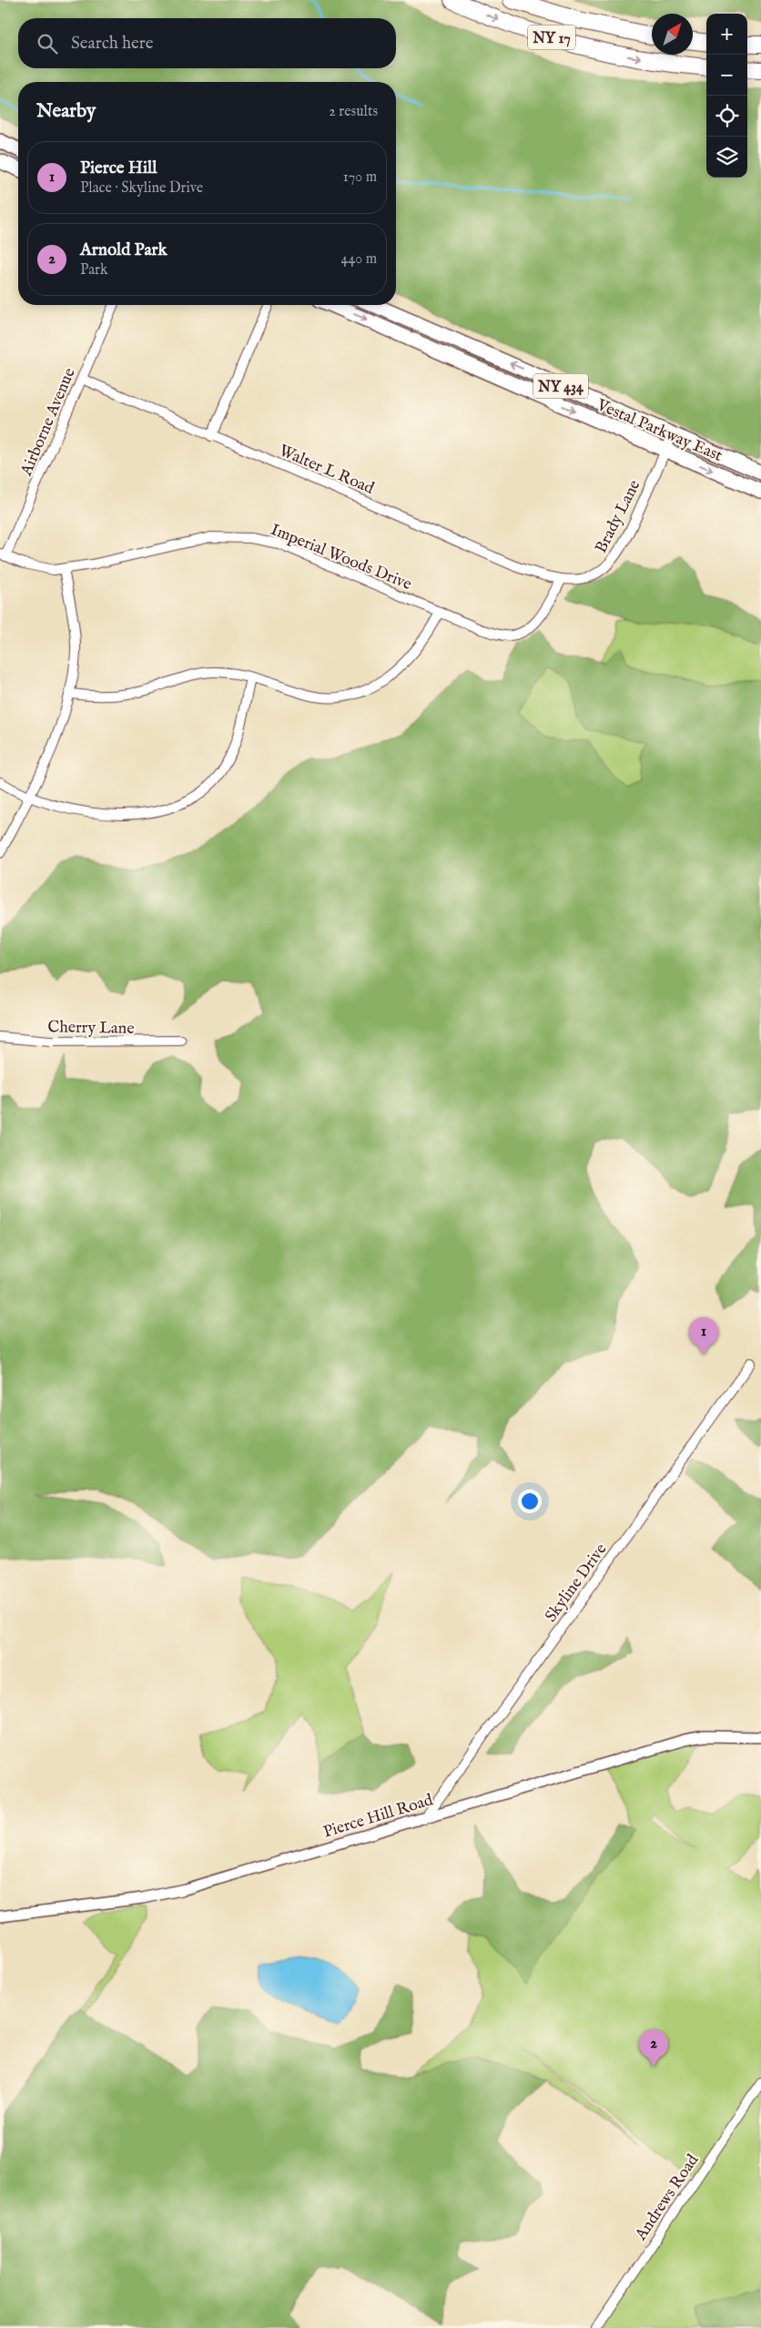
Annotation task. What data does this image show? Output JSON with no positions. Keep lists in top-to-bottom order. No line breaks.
{"streets":{"highway":["NY 17"],"main road":["NY 434","Vestal Parkway East"],"street":["Airborne Avenue","Walter L Road","Brady Lane","Imperial Woods Drive","Cherry Lane","Skyline Drive","Pierce Hill Road","Andrews Road"]},"crossings":[["Airborne Avenue","Walter L Road"],["Airborne Avenue","Imperial Woods Drive"],["Vestal Parkway East","Brady Lane"],["Walter L Road","Brady Lane"],["Walter L Road","Imperial Woods Drive"],["Brady Lane","Imperial Woods Drive"],["Skyline Drive","Pierce Hill Road"]],"north":"top right","page":{"map_buttons":["+","−"],"search":"Search here","heading":["Nearby","2 results"],"list":[{"mark":"1","name":"Pierce Hill","note":"Place · Skyline Drive","value":"170 m"},{"mark":"2","name":"Arnold Park","note":"Park","value":"440 m"}],"pins":["1","2"]}}
